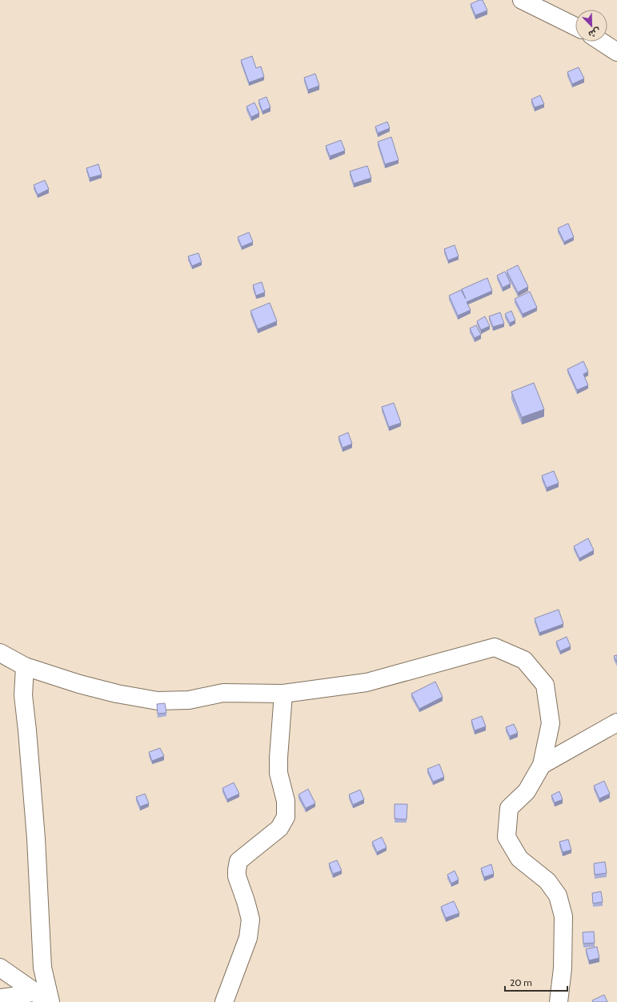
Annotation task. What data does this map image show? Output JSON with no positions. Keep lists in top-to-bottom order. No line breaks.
{"scale_bar":"20 m","north":"bottom right"}
